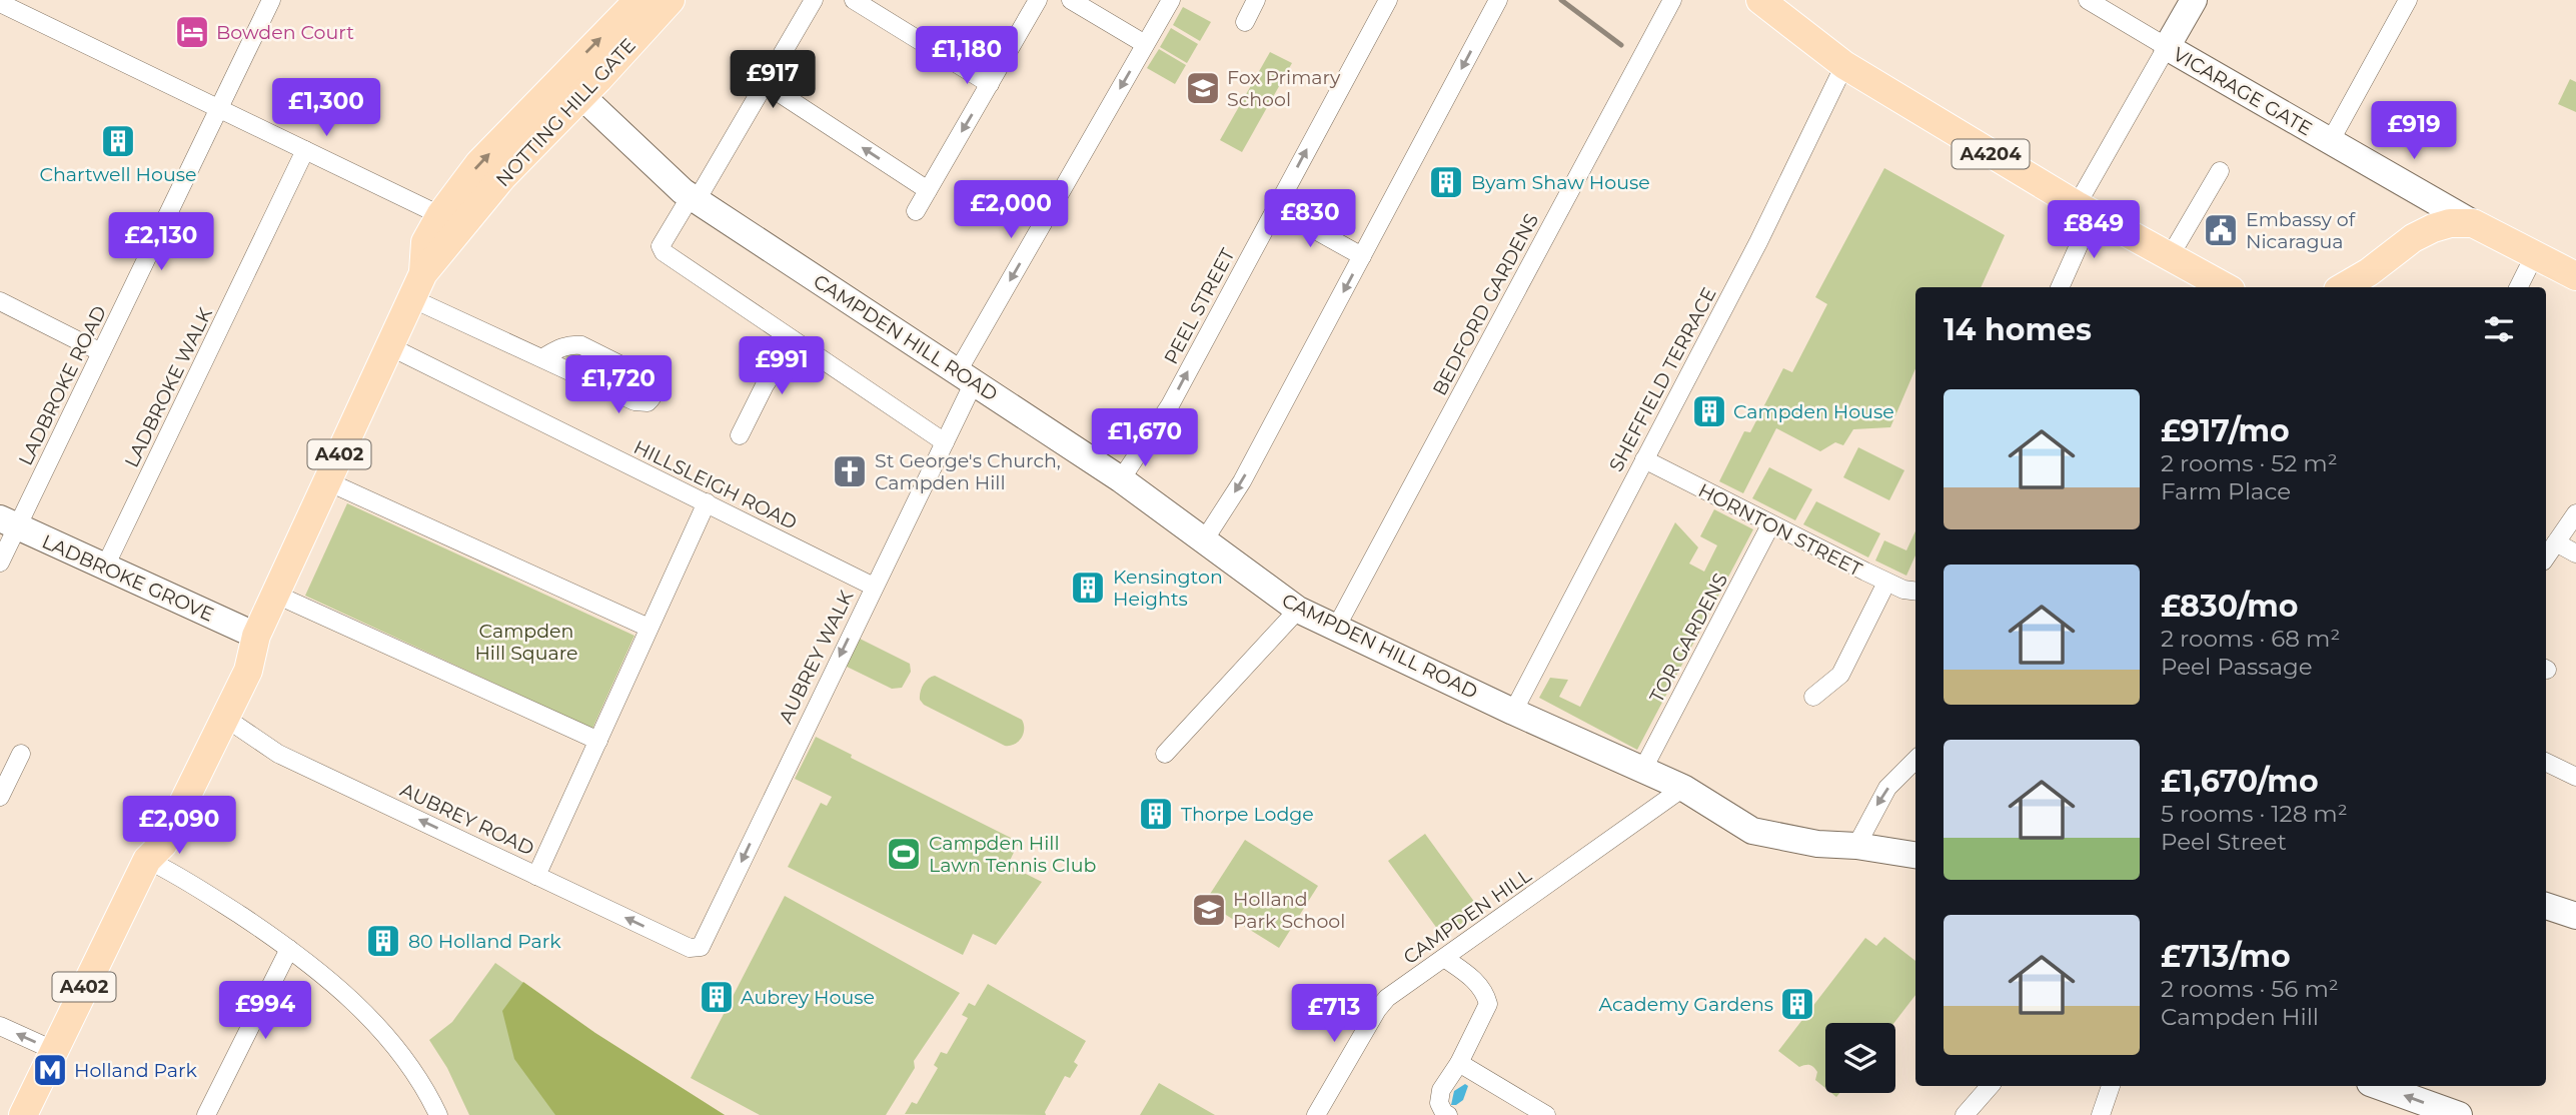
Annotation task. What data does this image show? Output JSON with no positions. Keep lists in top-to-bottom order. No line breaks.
{"streets":{"main road":["NOTTING HILL GATE","A4204","A402"],"street":["VICARAGE GATE","BEDFORD GARDENS","PEEL STREET","CAMPDEN HILL ROAD","SHEFFIELD TERRACE","LADBROKE ROAD","LADBROKE WALK","HILLSLEIGH ROAD","HORNTON STREET","LADBROKE GROVE","TOR GARDENS","AUBREY WALK","AUBREY ROAD","CAMPDEN HILL"]},"crossings":[["NOTTING HILL GATE","CAMPDEN HILL ROAD"],["NOTTING HILL GATE","A402"],["A4204","SHEFFIELD TERRACE"],["BEDFORD GARDENS","CAMPDEN HILL ROAD"],["PEEL STREET","CAMPDEN HILL ROAD"],["CAMPDEN HILL ROAD","SHEFFIELD TERRACE"],["CAMPDEN HILL ROAD","TOR GARDENS"],["CAMPDEN HILL ROAD","AUBREY WALK"],["CAMPDEN HILL ROAD","CAMPDEN HILL"],["SHEFFIELD TERRACE","HORNTON STREET"],["LADBROKE ROAD","LADBROKE GROVE"],["LADBROKE WALK","LADBROKE GROVE"],["A402","HILLSLEIGH ROAD"],["A402","LADBROKE GROVE"],["A402","AUBREY ROAD"],["HILLSLEIGH ROAD","AUBREY WALK"],["HORNTON STREET","TOR GARDENS"],["AUBREY WALK","AUBREY ROAD"]],"parks":["Campden Hill Square"],"places":{"hotel":["Bowden Court"],"school or university":["Fox Primary School","Holland Park School"],"building":["Chartwell House","Byam Shaw House","Campden House","Kensington Heights","Thorpe Lodge","80 Holland Park","Aubrey House","Academy Gardens"],"public building":["Embassy of Nicaragua"],"church":["St George's Church, Campden Hill"],"sports":["Campden Hill Lawn Tennis Club"],"metro station":["Holland Park"]},"page":{"price":["£1,180","£917","£1,300","£919","£2,000","£830","£849","£2,130","£991","£1,720","£1,670","£2,090","£994","£713"],"heading":"14 homes","list":[{"name":"£917/mo","note":"2 rooms · 52 m² · Farm Place"},{"name":"£830/mo","note":"2 rooms · 68 m² · Peel Passage"},{"name":"£1,670/mo","note":"5 rooms · 128 m² · Peel Street"},{"name":"£713/mo","note":"2 rooms · 56 m² · Campden Hill"}]}}
